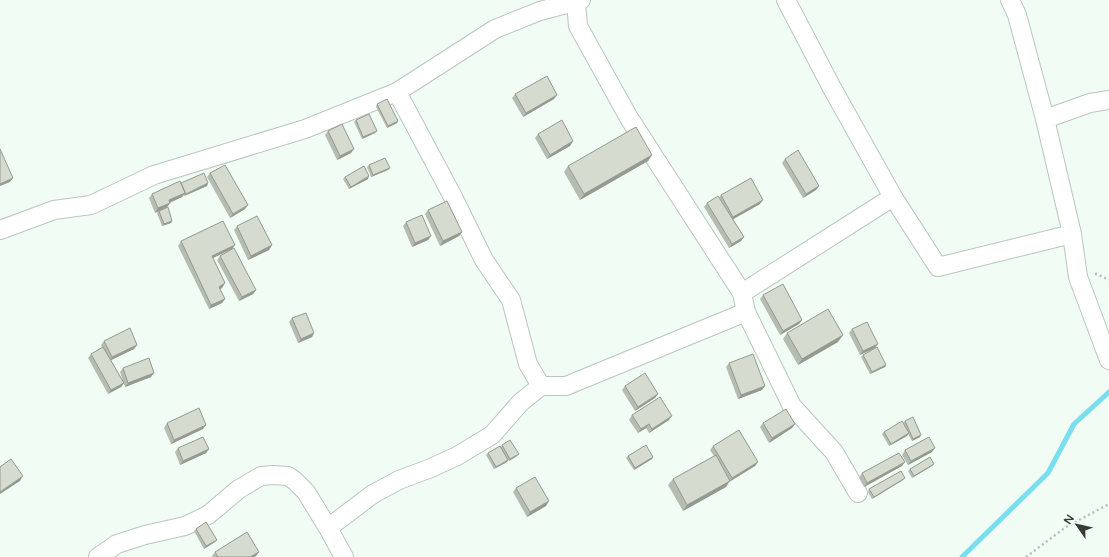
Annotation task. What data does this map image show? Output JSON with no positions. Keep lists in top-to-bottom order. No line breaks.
{"north":"top left"}
